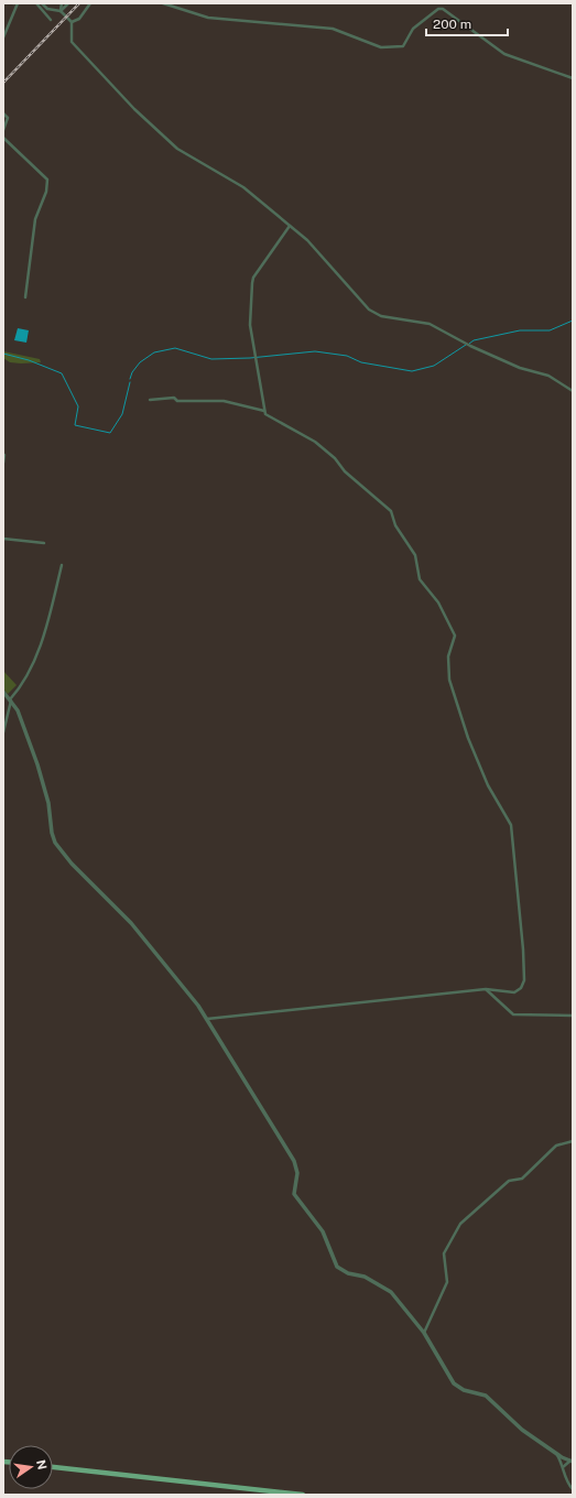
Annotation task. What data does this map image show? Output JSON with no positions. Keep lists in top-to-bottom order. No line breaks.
{"scale_bar":"200 m","north":"right"}
